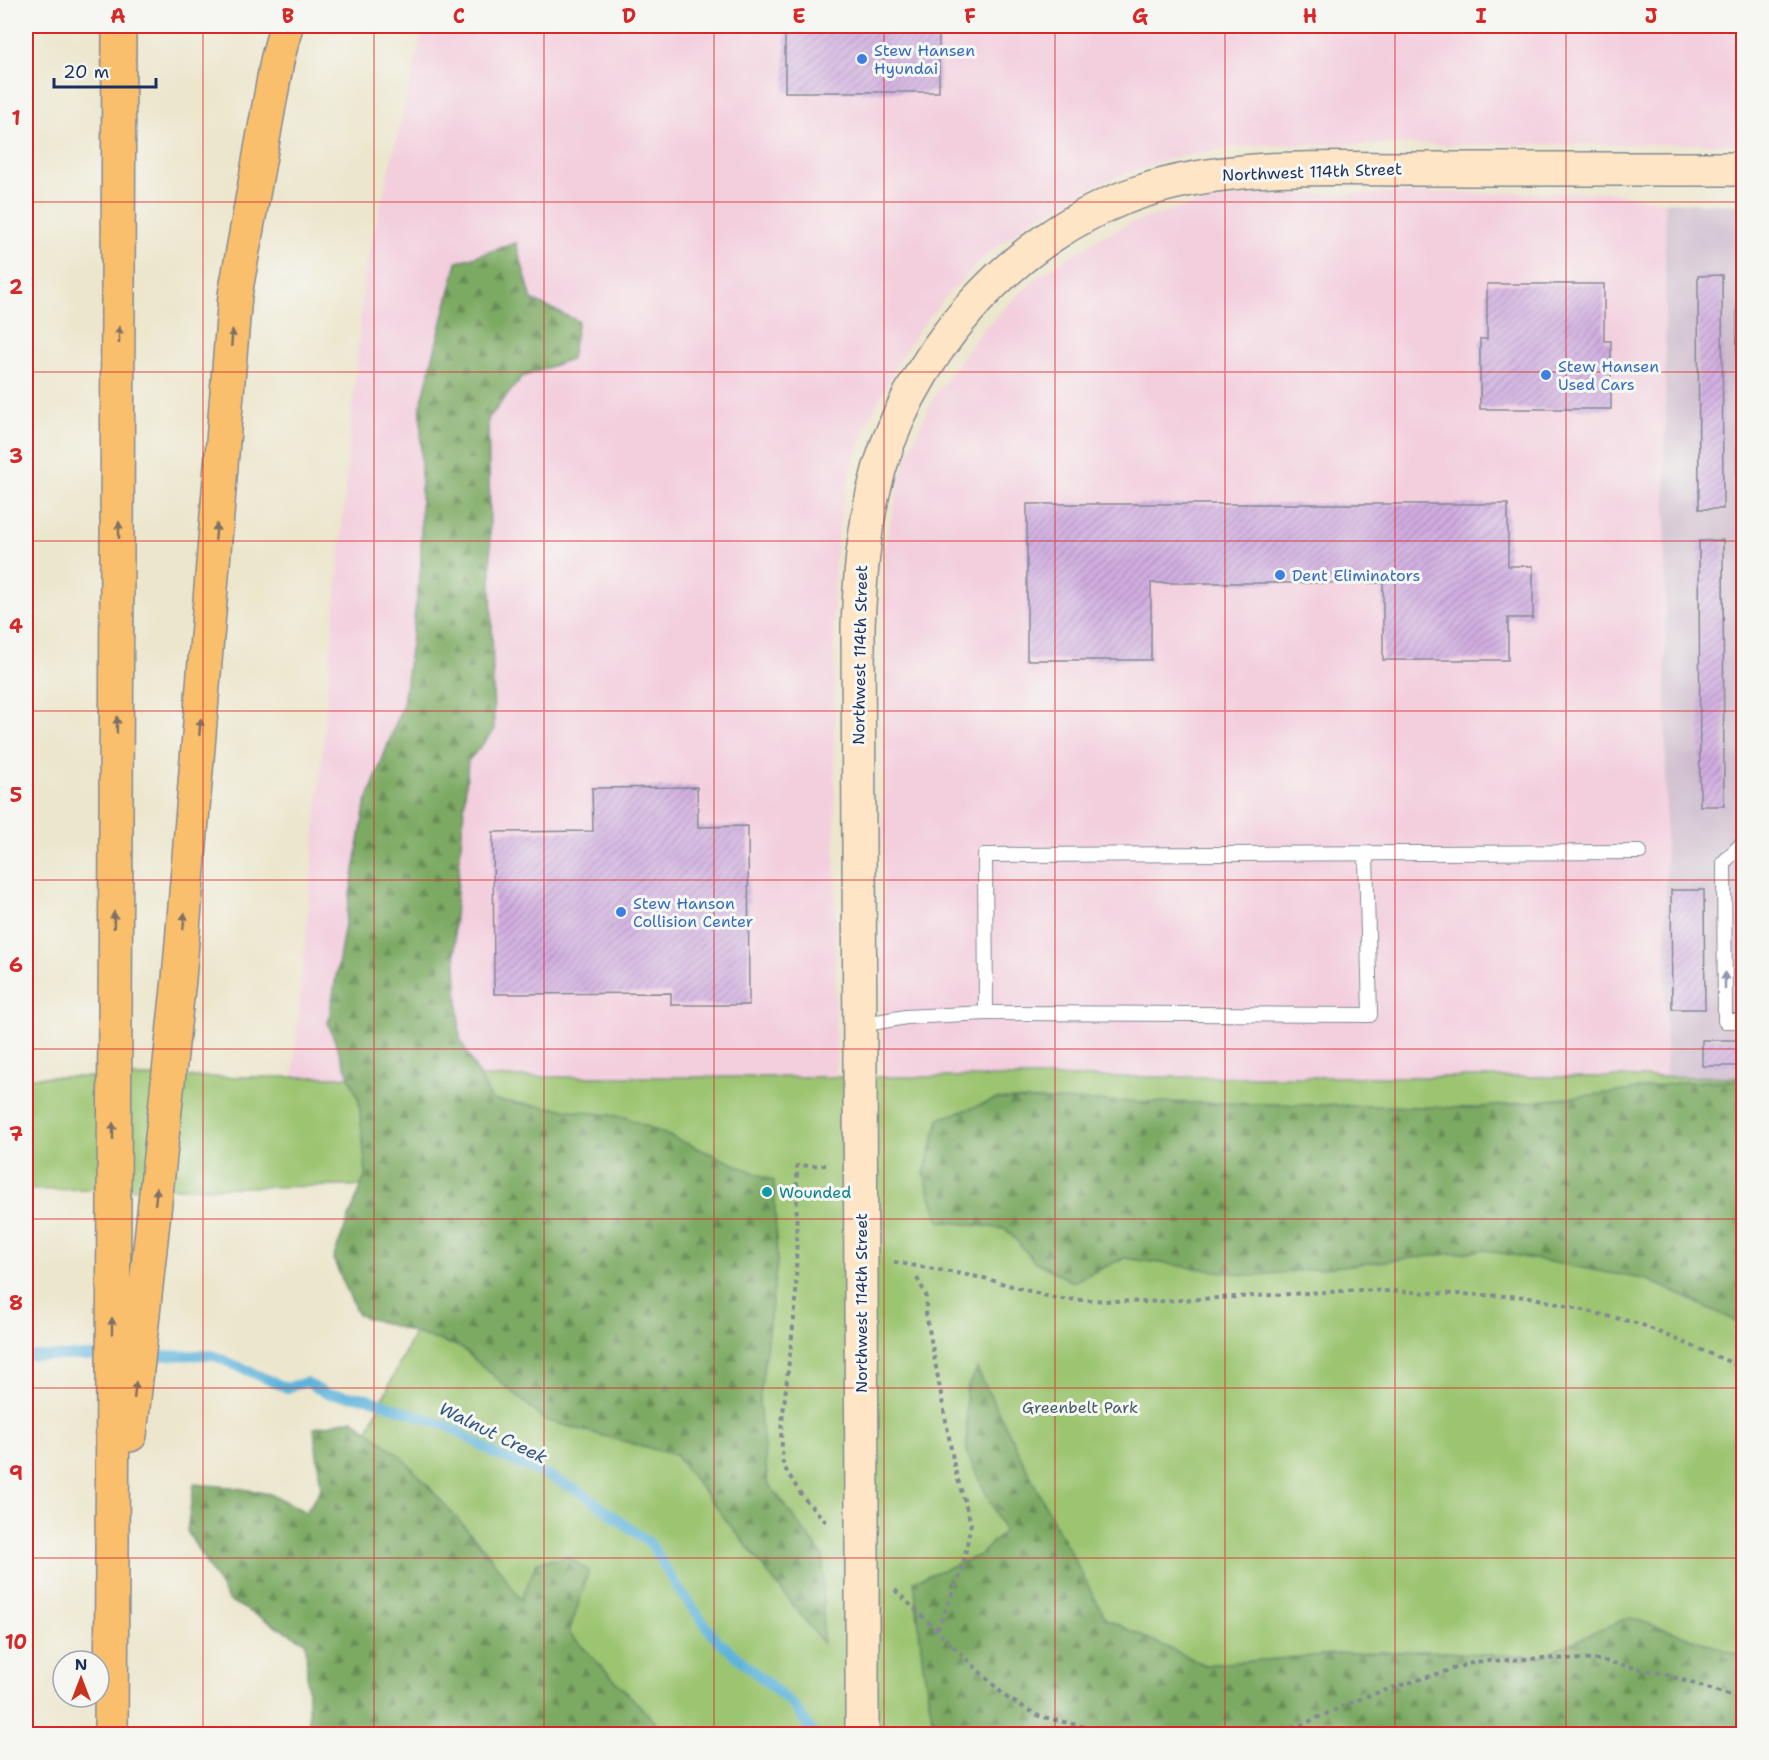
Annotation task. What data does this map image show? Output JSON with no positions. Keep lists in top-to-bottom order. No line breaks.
{"streets":{"street":["Northwest 114th Street"]},"water":["Walnut Creek"],"parks":["Greenbelt Park"],"places":["Stew Hansen Hyundai","Stew Hansen Used Cars","Dent Eliminators","Stew Hanson Collision Center","Wounded"],"scale_bar":"20 m","north":"top","grid":{"columns":["A","B","C","D","E","F","G","H","I","J"],"rows":["1","2","3","4","5","6","7","8","9","10"]}}
